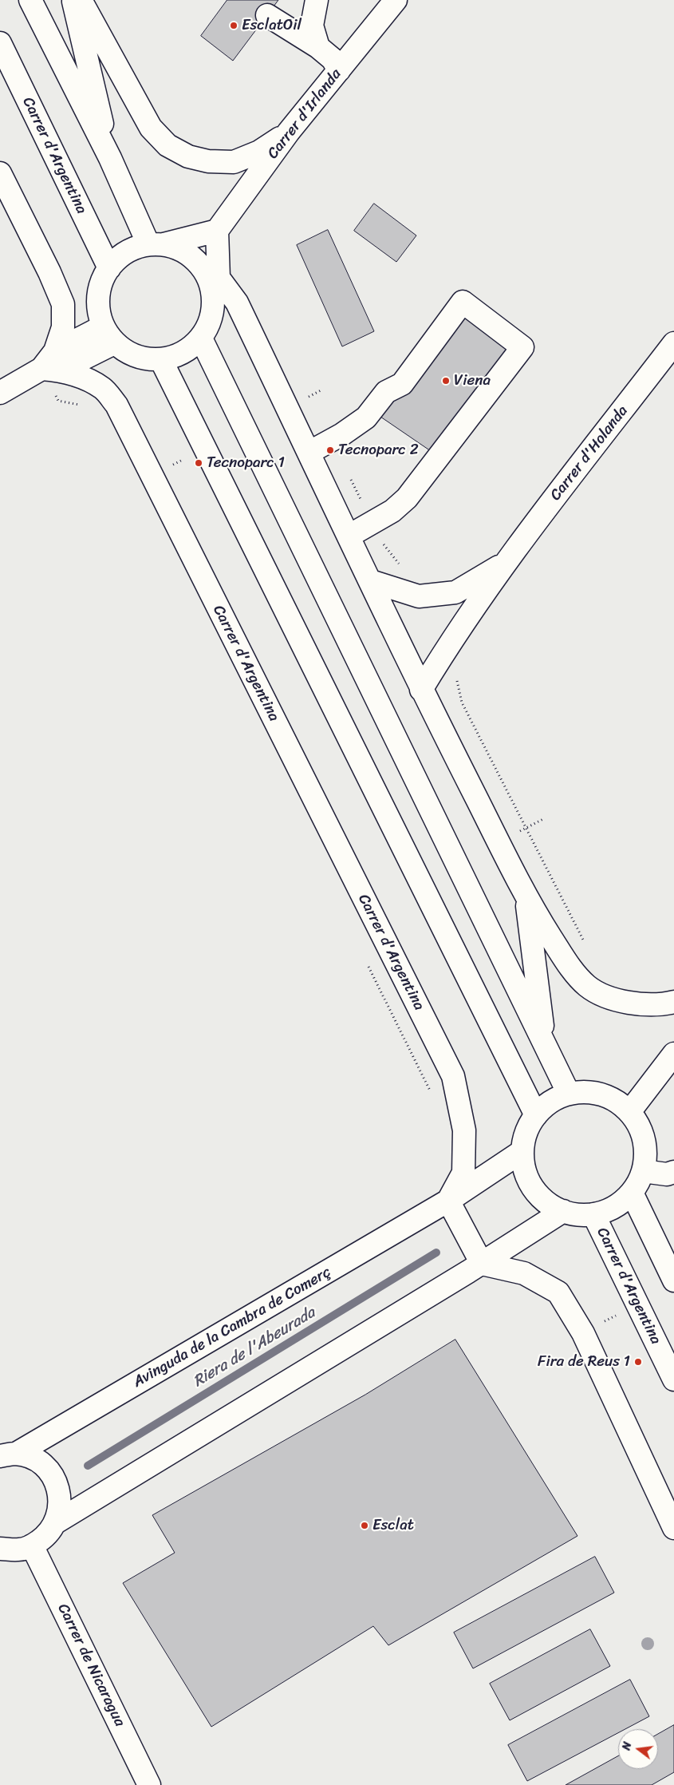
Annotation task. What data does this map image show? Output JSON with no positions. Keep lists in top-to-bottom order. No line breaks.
{"streets":{"street":["Carrer d'Irlanda","Carrer d'Argentina","Carrer d'Holanda","Avinguda de la Cambra de Comerç","Carrer de Nicaragua"]},"crossings":[["Carrer d'Argentina","Avinguda de la Cambra de Comerç"]],"water":["Riera de l'Abeurada"],"places":["EsclatOil","Viena","Tecnoparc 2","Tecnoparc 1","Fira de Reus 1","Esclat"],"north":"left"}
